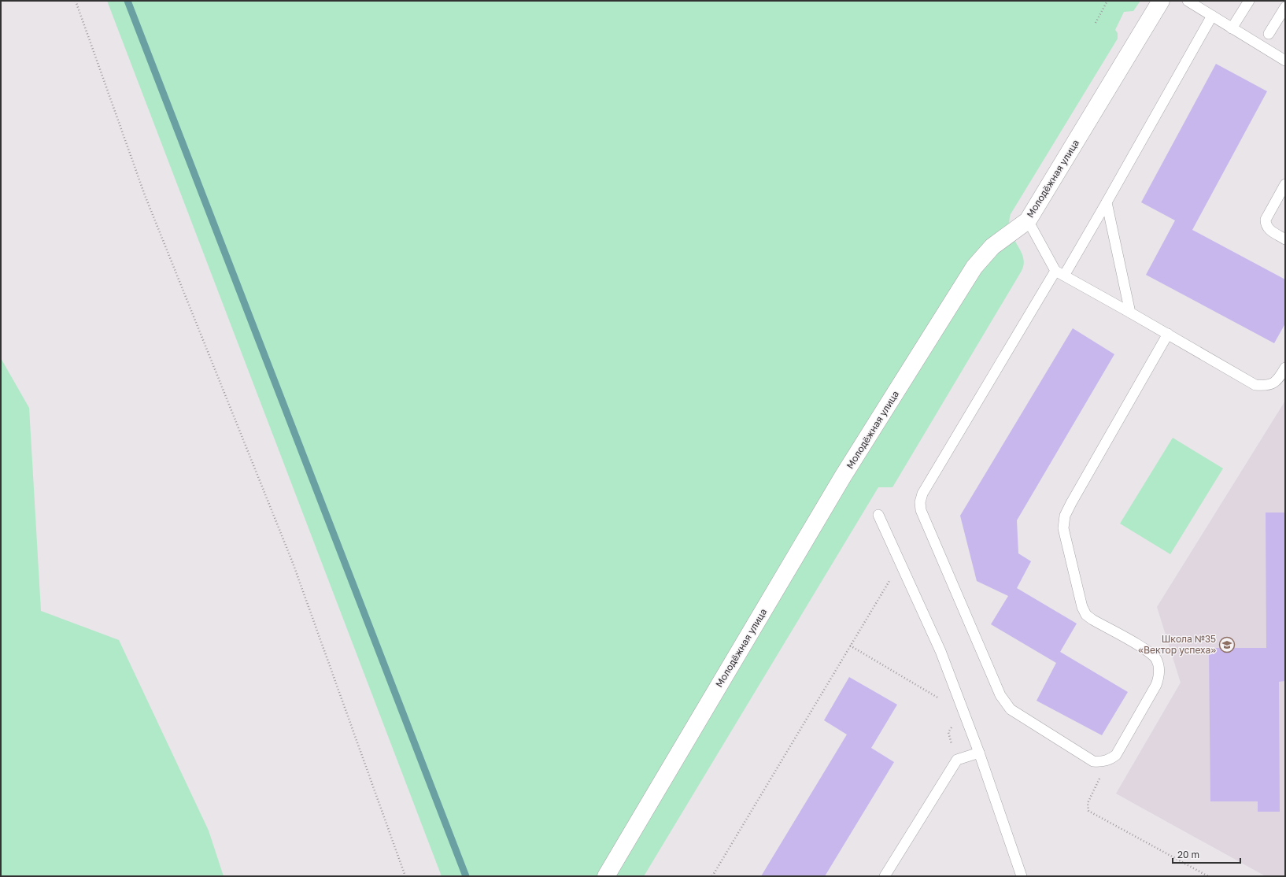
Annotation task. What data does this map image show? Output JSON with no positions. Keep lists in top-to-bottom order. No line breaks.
{"streets":{"street":["Молодёжная улица"]},"places":{"school or university":["Школа №35 «Вектор успеха»"]},"scale_bar":"20 m"}
